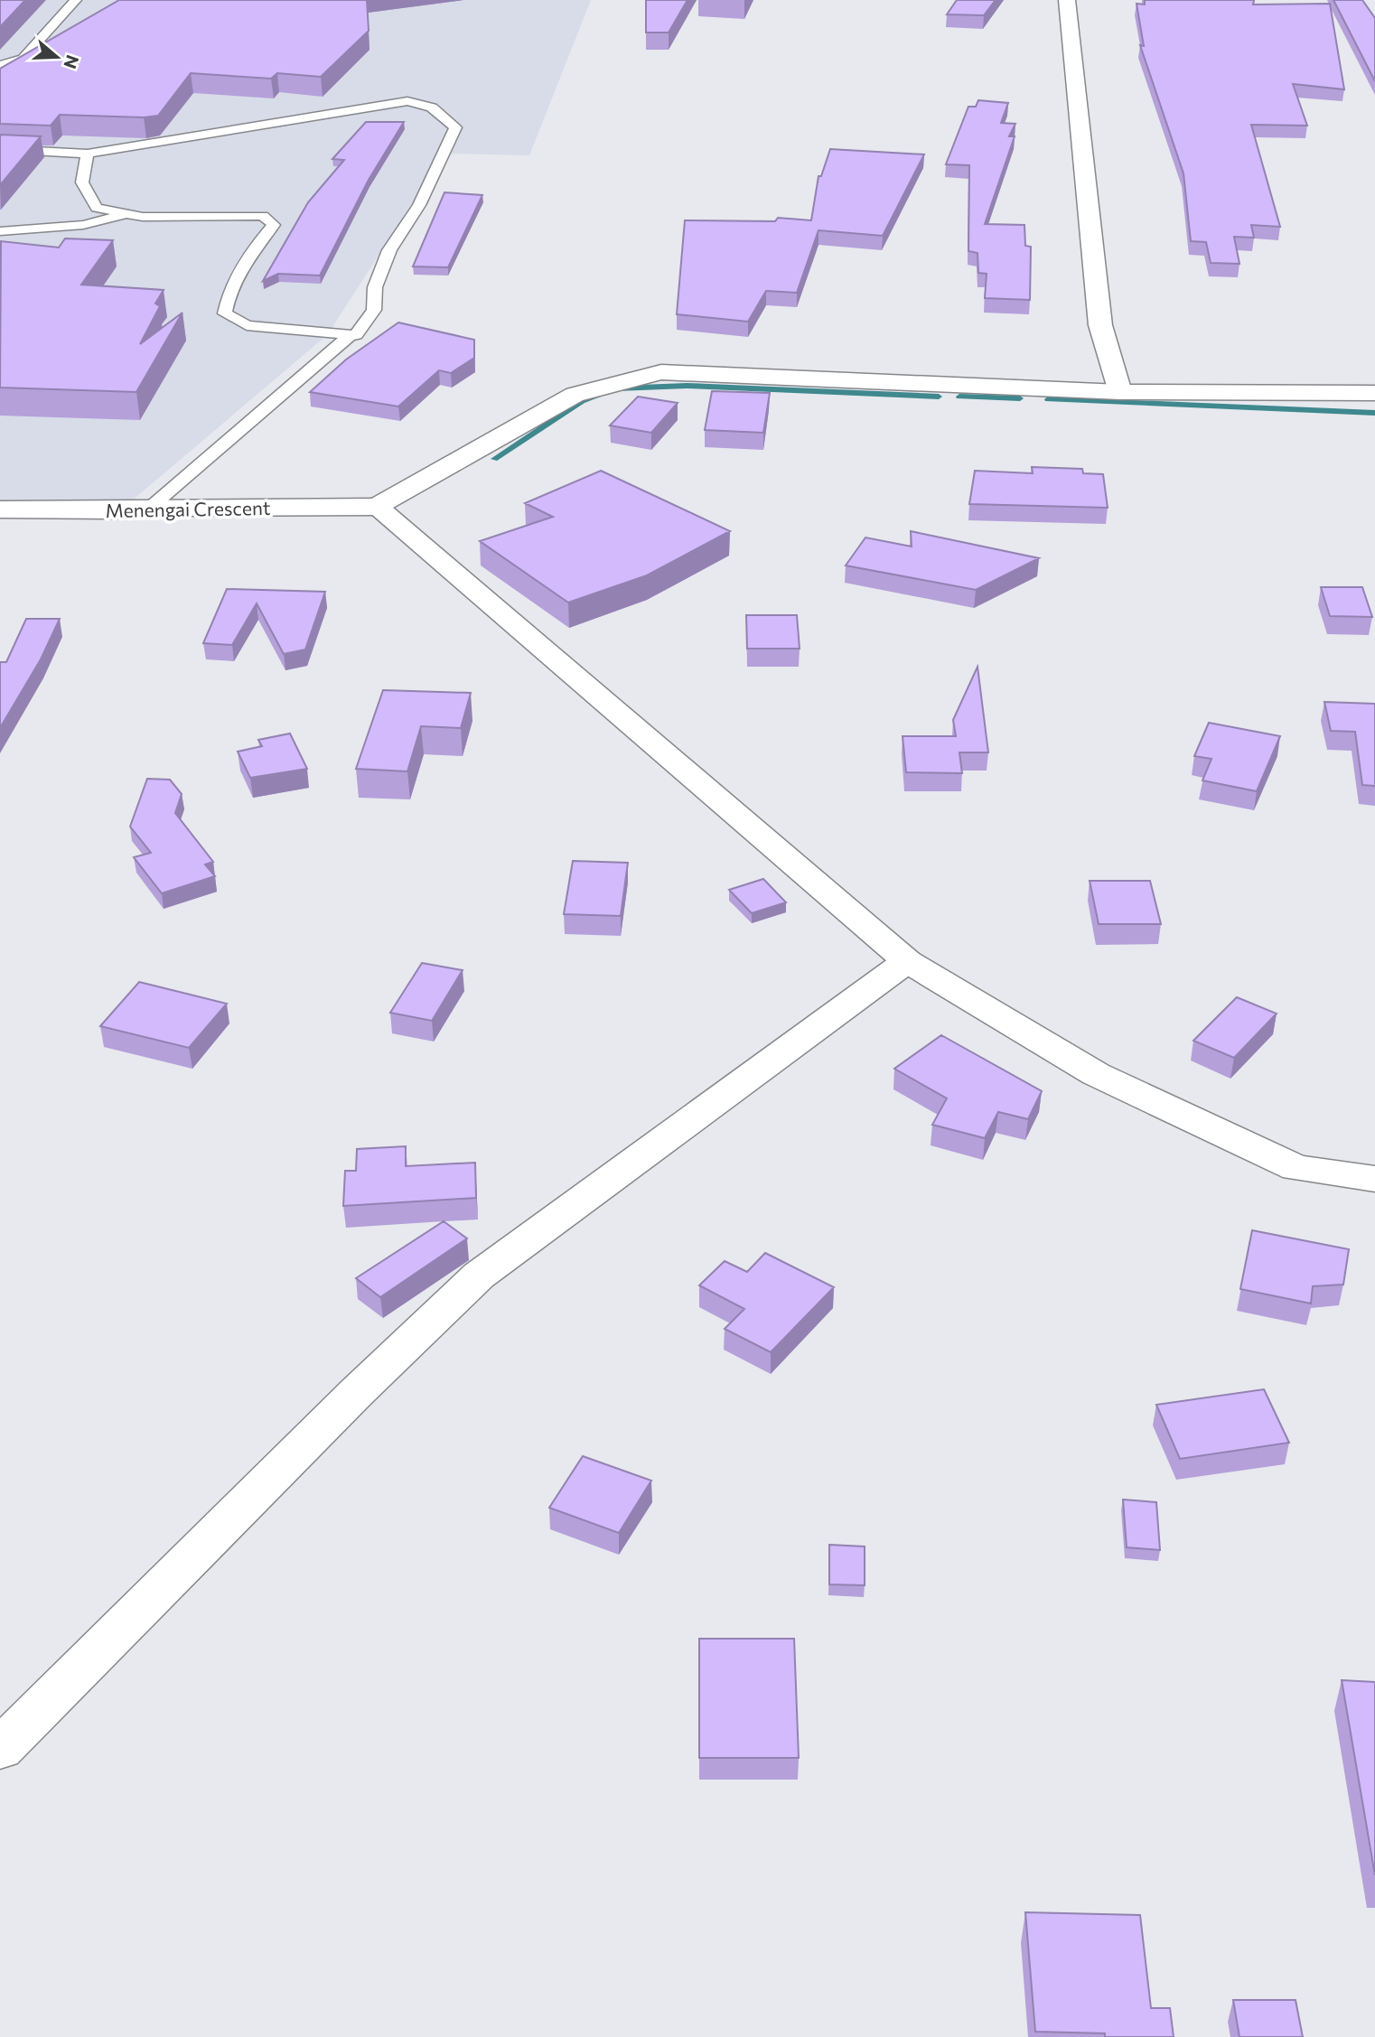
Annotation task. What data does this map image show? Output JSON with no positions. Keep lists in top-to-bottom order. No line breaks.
{"streets":{"street":["Menengai Crescent"]},"north":"right"}
